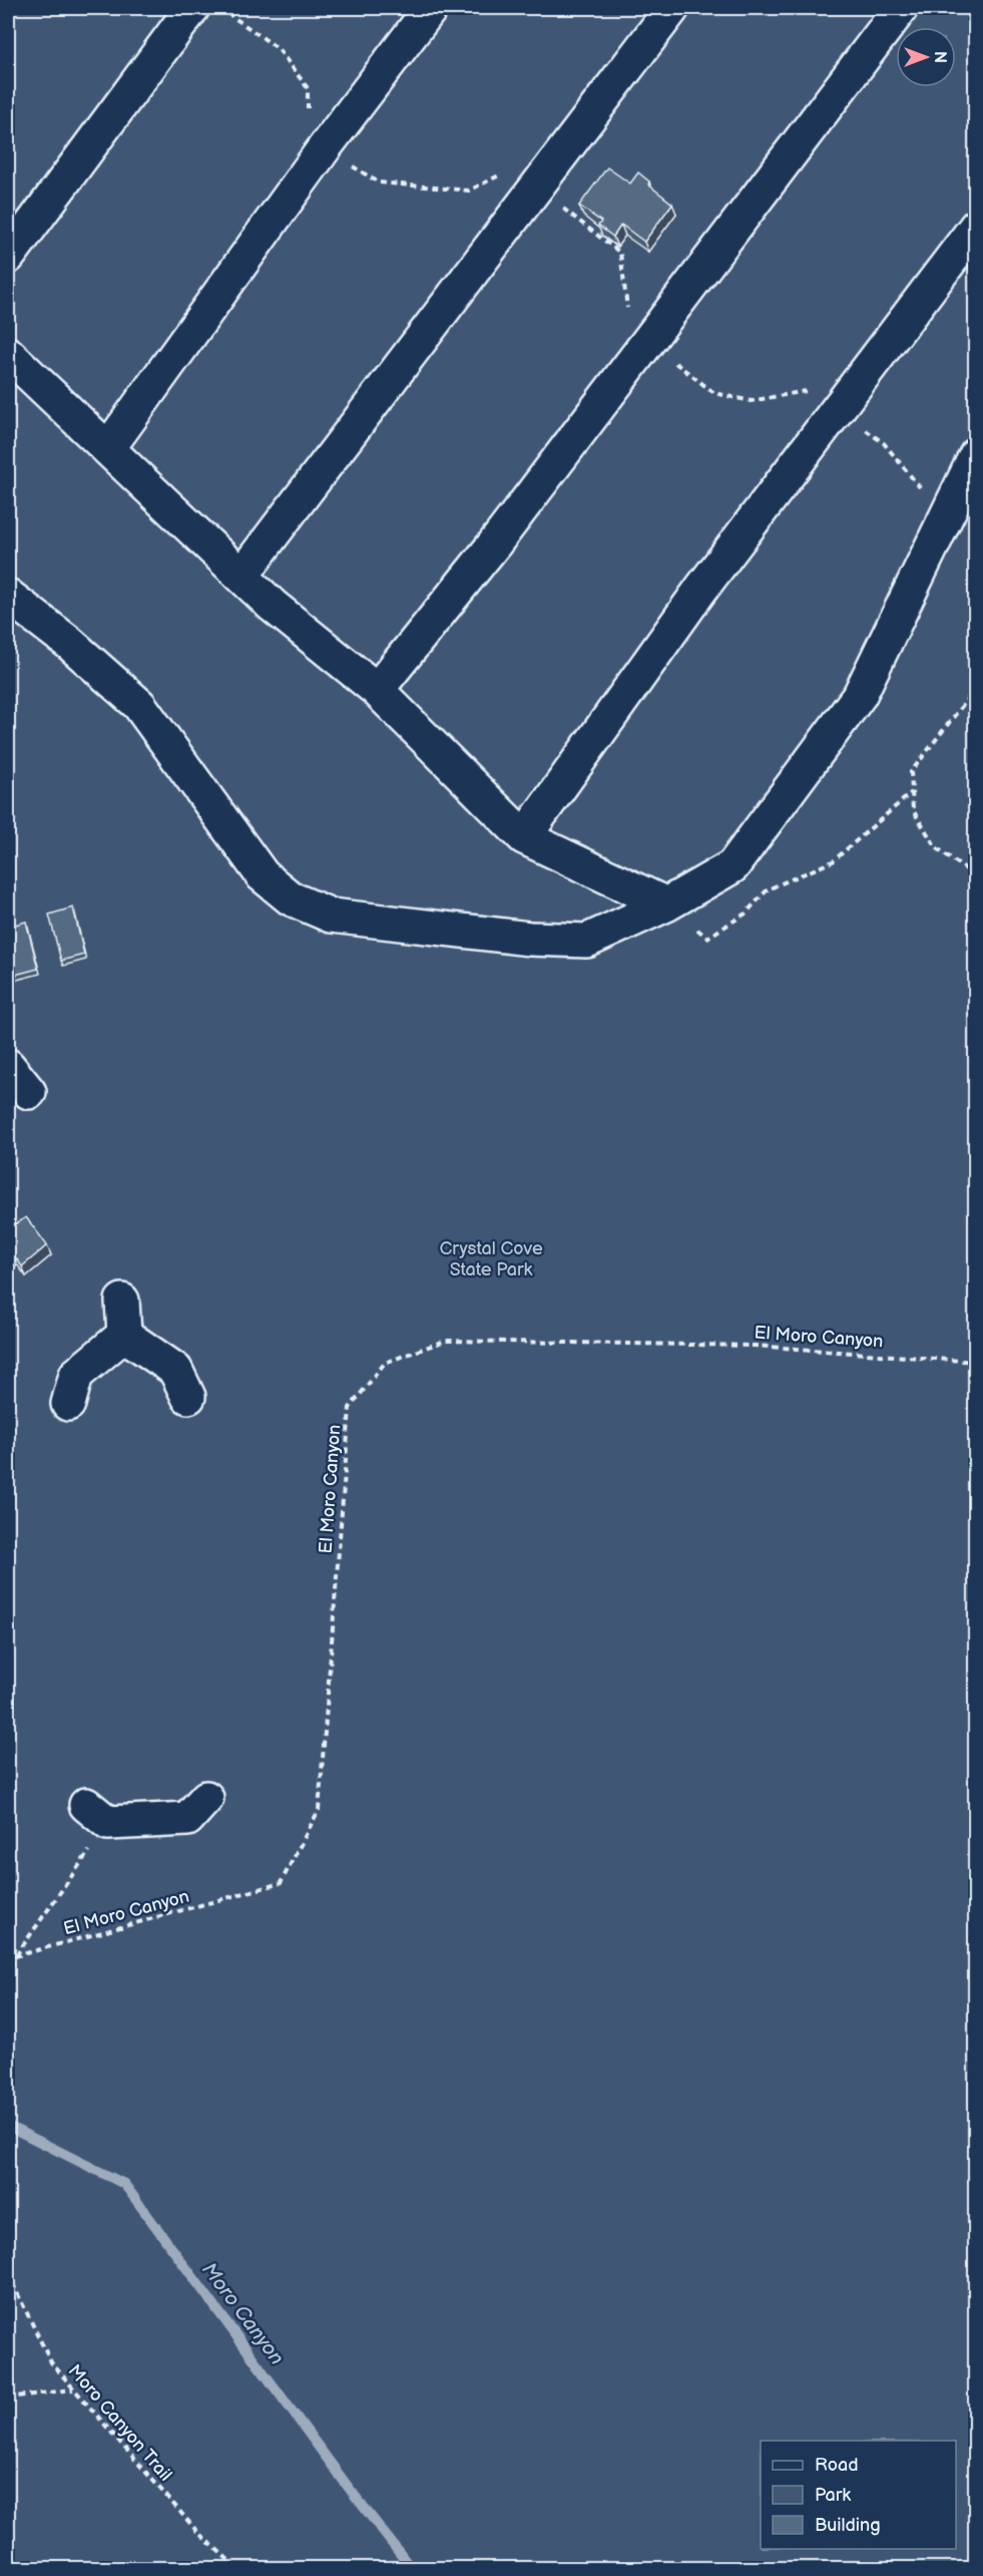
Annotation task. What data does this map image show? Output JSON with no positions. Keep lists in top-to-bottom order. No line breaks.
{"streets":{"path":["El Moro Canyon","Moro Canyon Trail"]},"water":["Moro Canyon"],"parks":["Crystal Cove State Park"],"legend":["Road","Park","Building"],"north":"right"}
